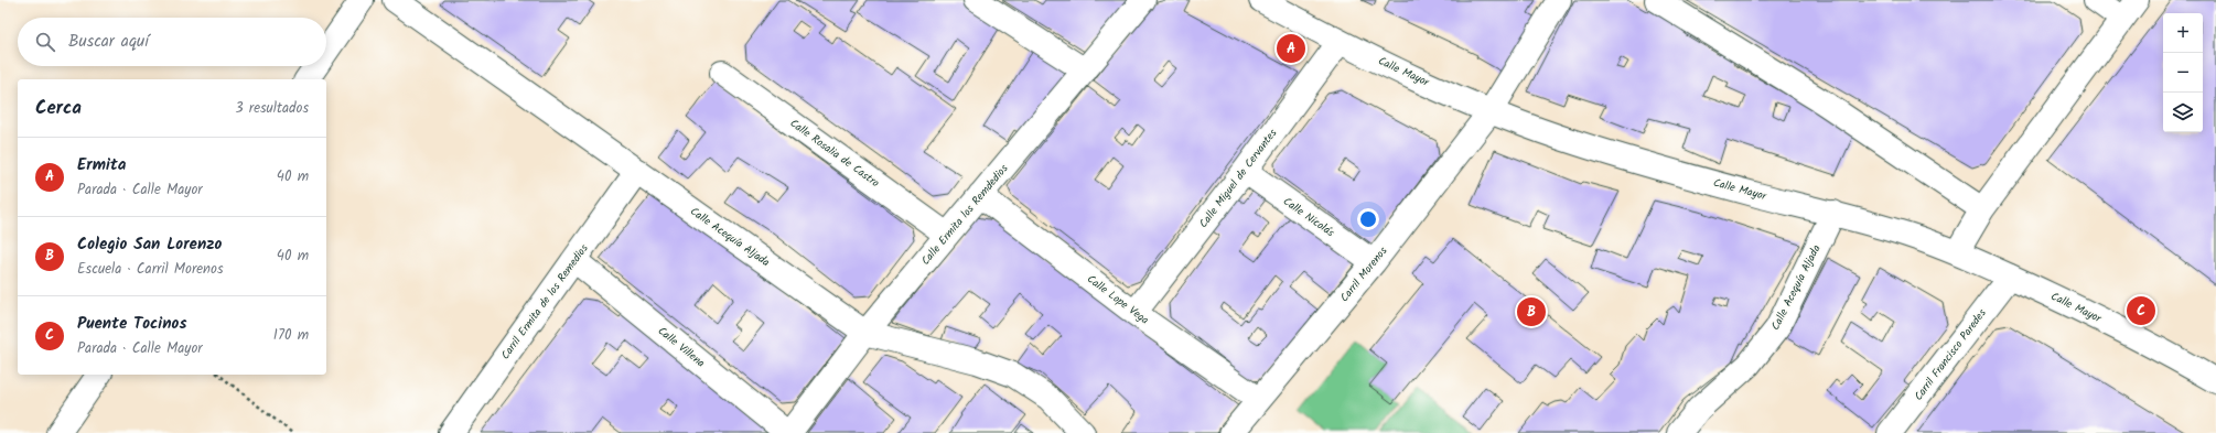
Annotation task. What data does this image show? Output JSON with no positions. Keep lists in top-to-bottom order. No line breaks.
{"streets":{"street":["Calle Mayor","Calle Rosalia de Castro","Calle Miguel de Cervantes","Calle Ermita los Remdedios","Calle Nicolás","Calle Acequía Aljada","Carril Morenos","Calle Lope Vega","Carril Ermita de los Remedios","Calle Villena","Carril Francisco Paredes"]},"crossings":[["Calle Mayor","Calle Miguel de Cervantes"],["Calle Mayor","Calle Acequía Aljada"],["Calle Mayor","Carril Morenos"],["Calle Mayor","Carril Francisco Paredes"],["Calle Rosalia de Castro","Calle Ermita los Remdedios"],["Calle Miguel de Cervantes","Calle Nicolás"],["Calle Miguel de Cervantes","Calle Lope Vega"],["Calle Ermita los Remdedios","Calle Acequía Aljada"],["Calle Ermita los Remdedios","Calle Lope Vega"],["Calle Ermita los Remdedios","Calle Villena"],["Calle Nicolás","Carril Morenos"],["Calle Acequía Aljada","Carril Ermita de los Remedios"],["Carril Morenos","Calle Lope Vega"],["Carril Ermita de los Remedios","Calle Villena"]],"page":{"map_buttons":["+","−"],"search":"Buscar aquí","pins":["A","C","B"],"heading":["Cerca","3 resultados"],"list":[{"mark":"A","name":"Ermita","note":"Parada · Calle Mayor","value":"40 m"},{"mark":"B","name":"Colegio San Lorenzo","note":"Escuela · Carril Morenos","value":"40 m"},{"mark":"C","name":"Puente Tocinos","note":"Parada · Calle Mayor","value":"170 m"}]}}
